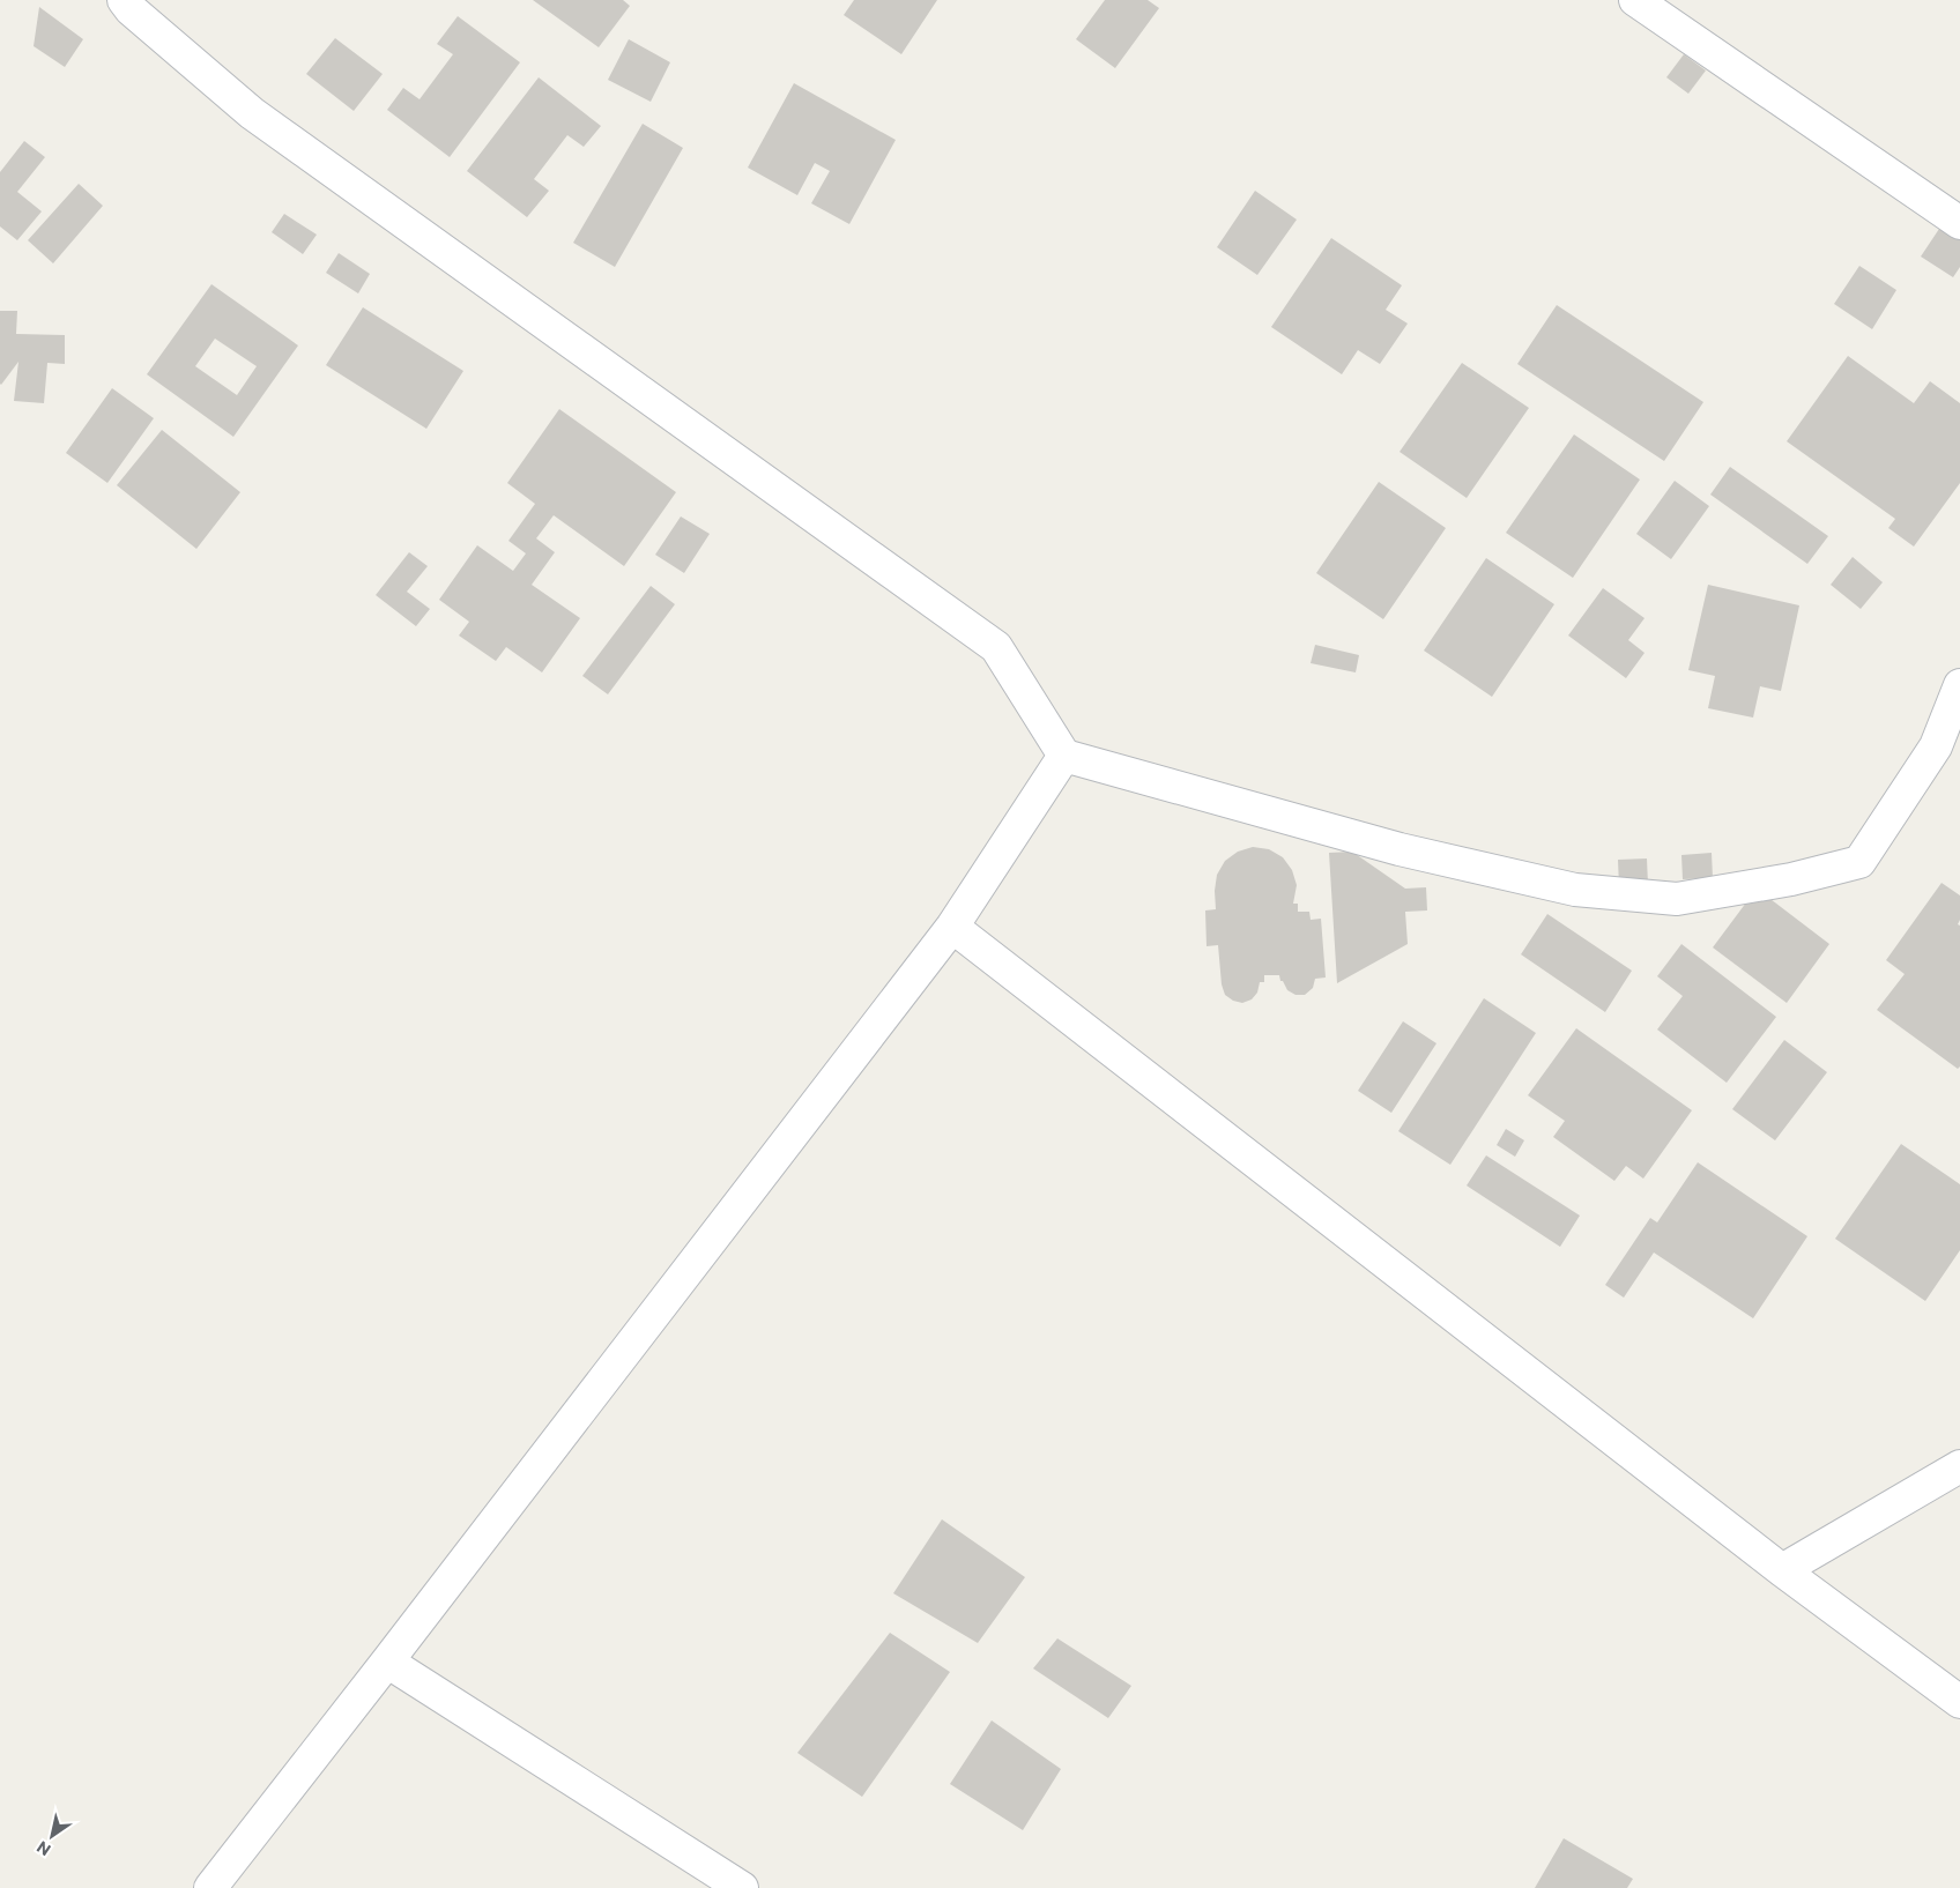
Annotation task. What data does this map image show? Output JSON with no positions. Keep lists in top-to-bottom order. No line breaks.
{"north":"bottom left"}
